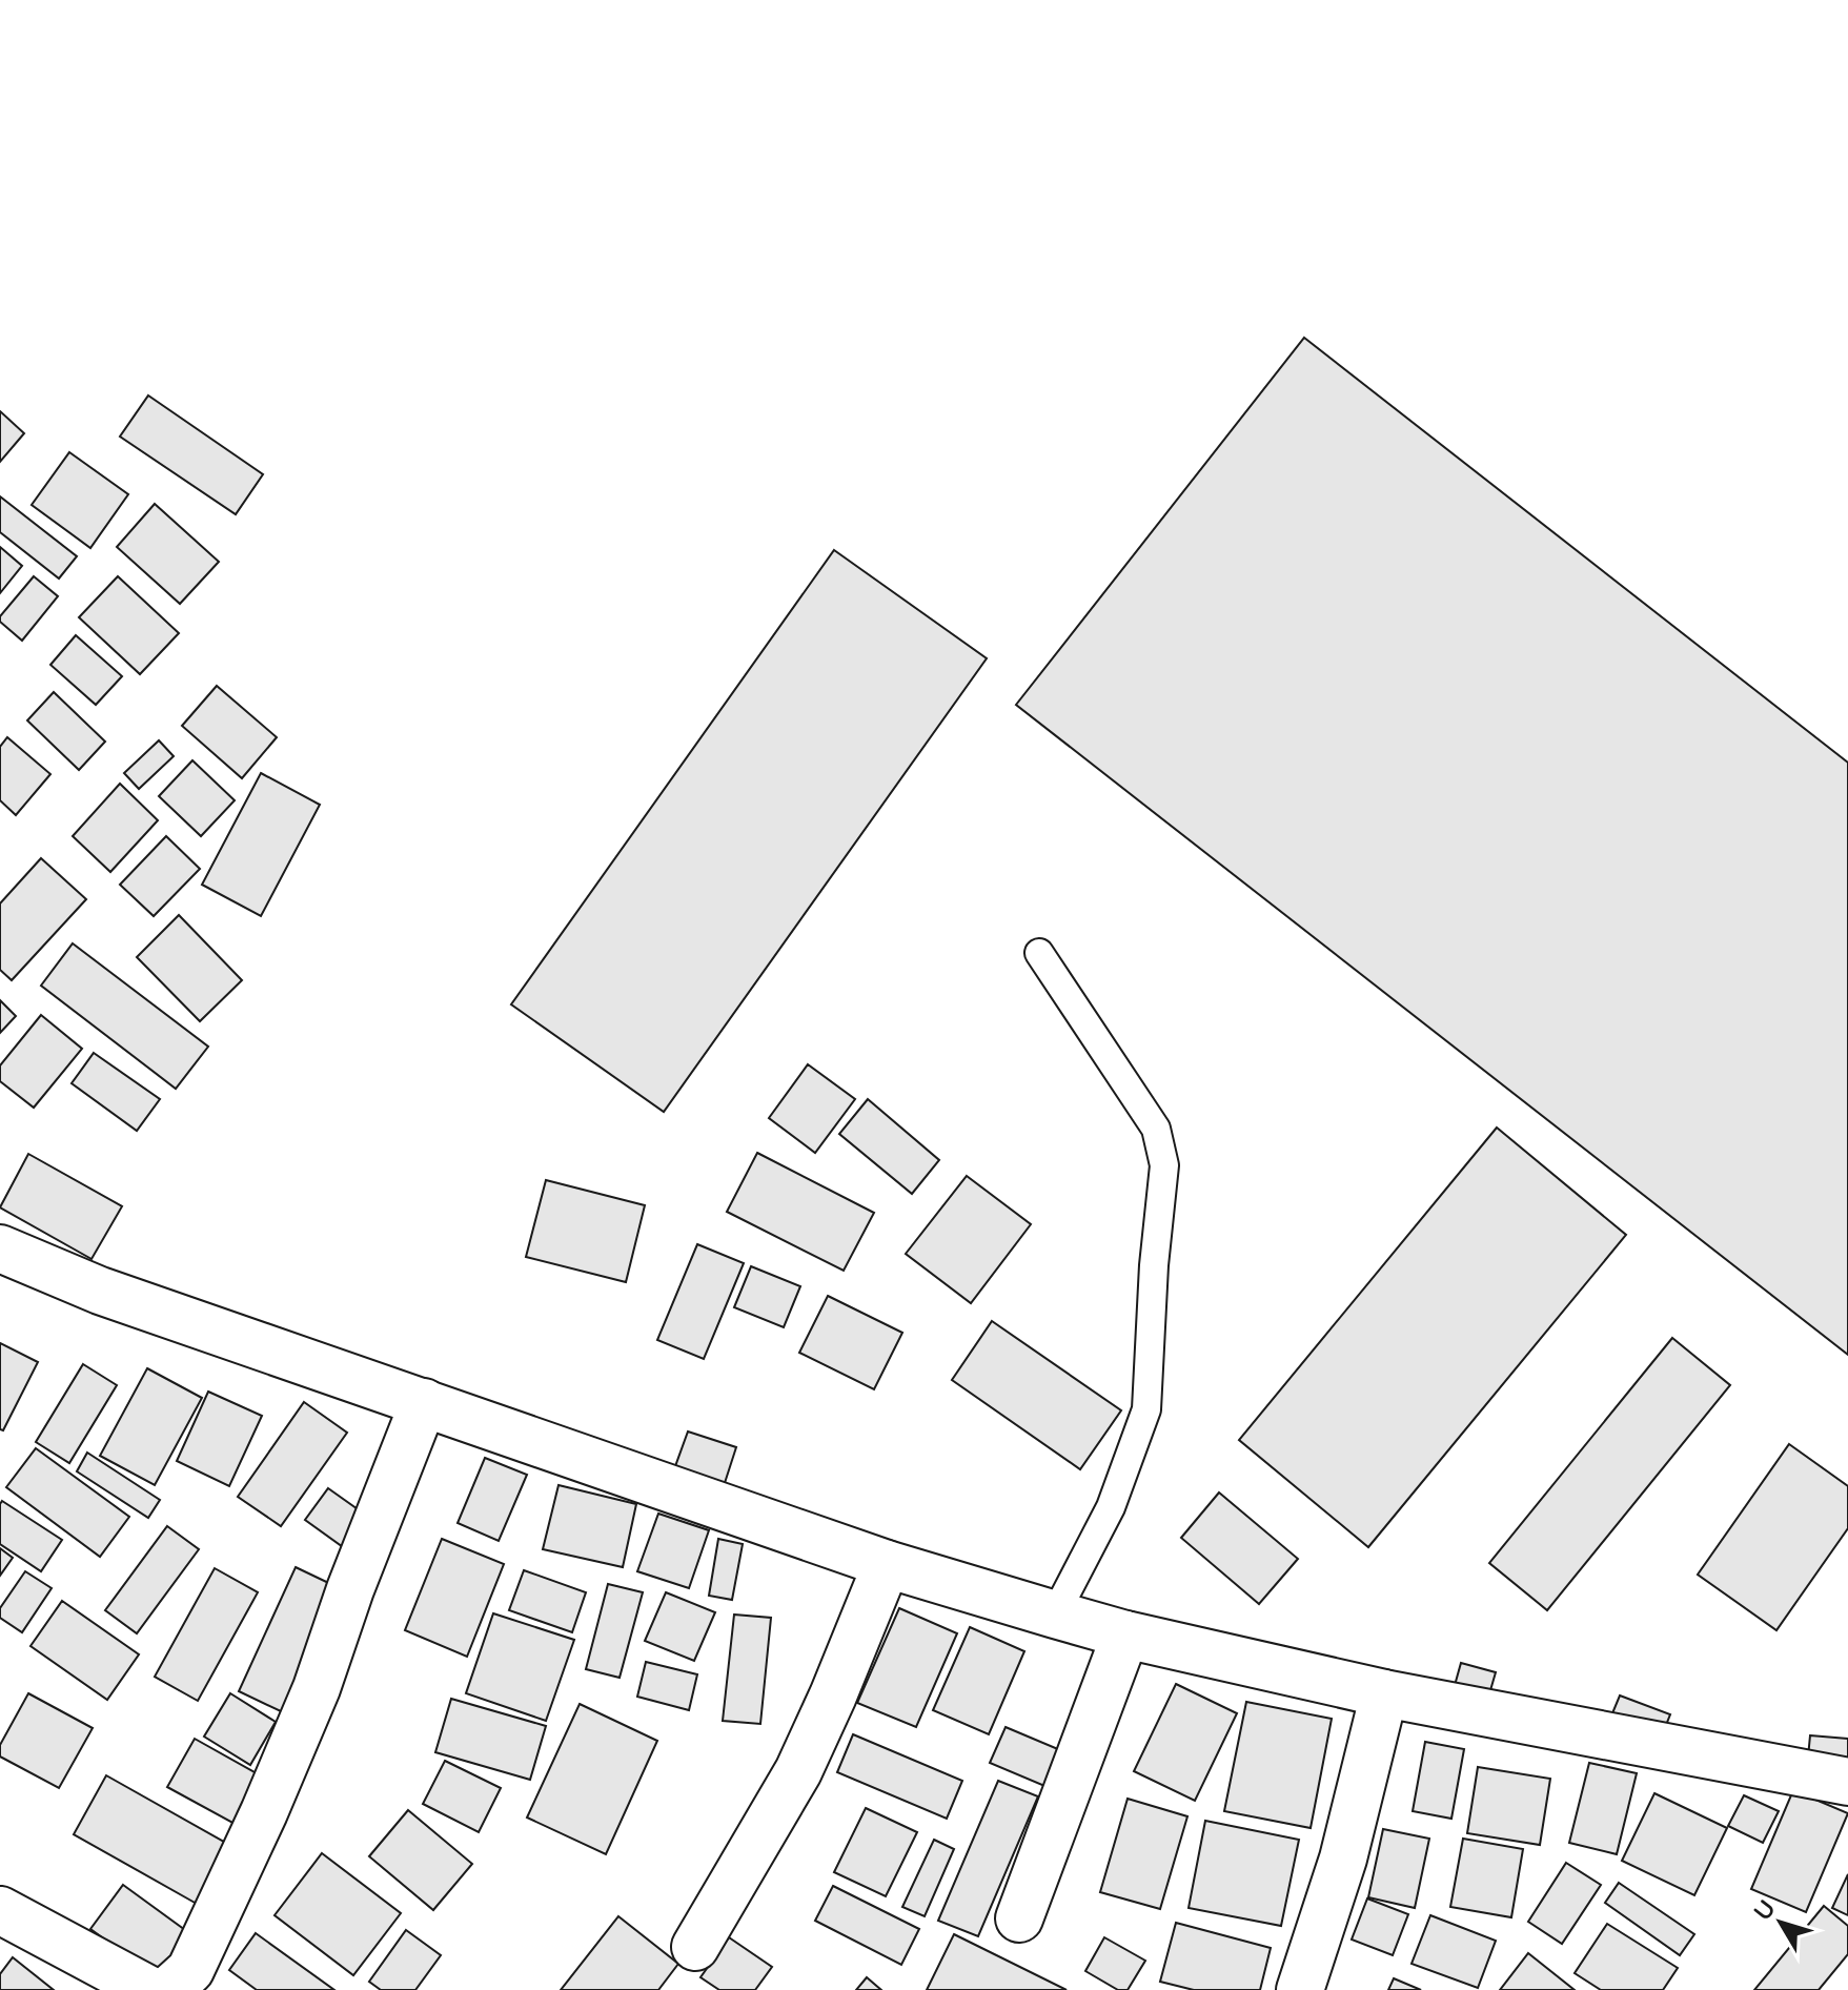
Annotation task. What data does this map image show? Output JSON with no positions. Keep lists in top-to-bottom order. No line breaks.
{"north":"top left"}
